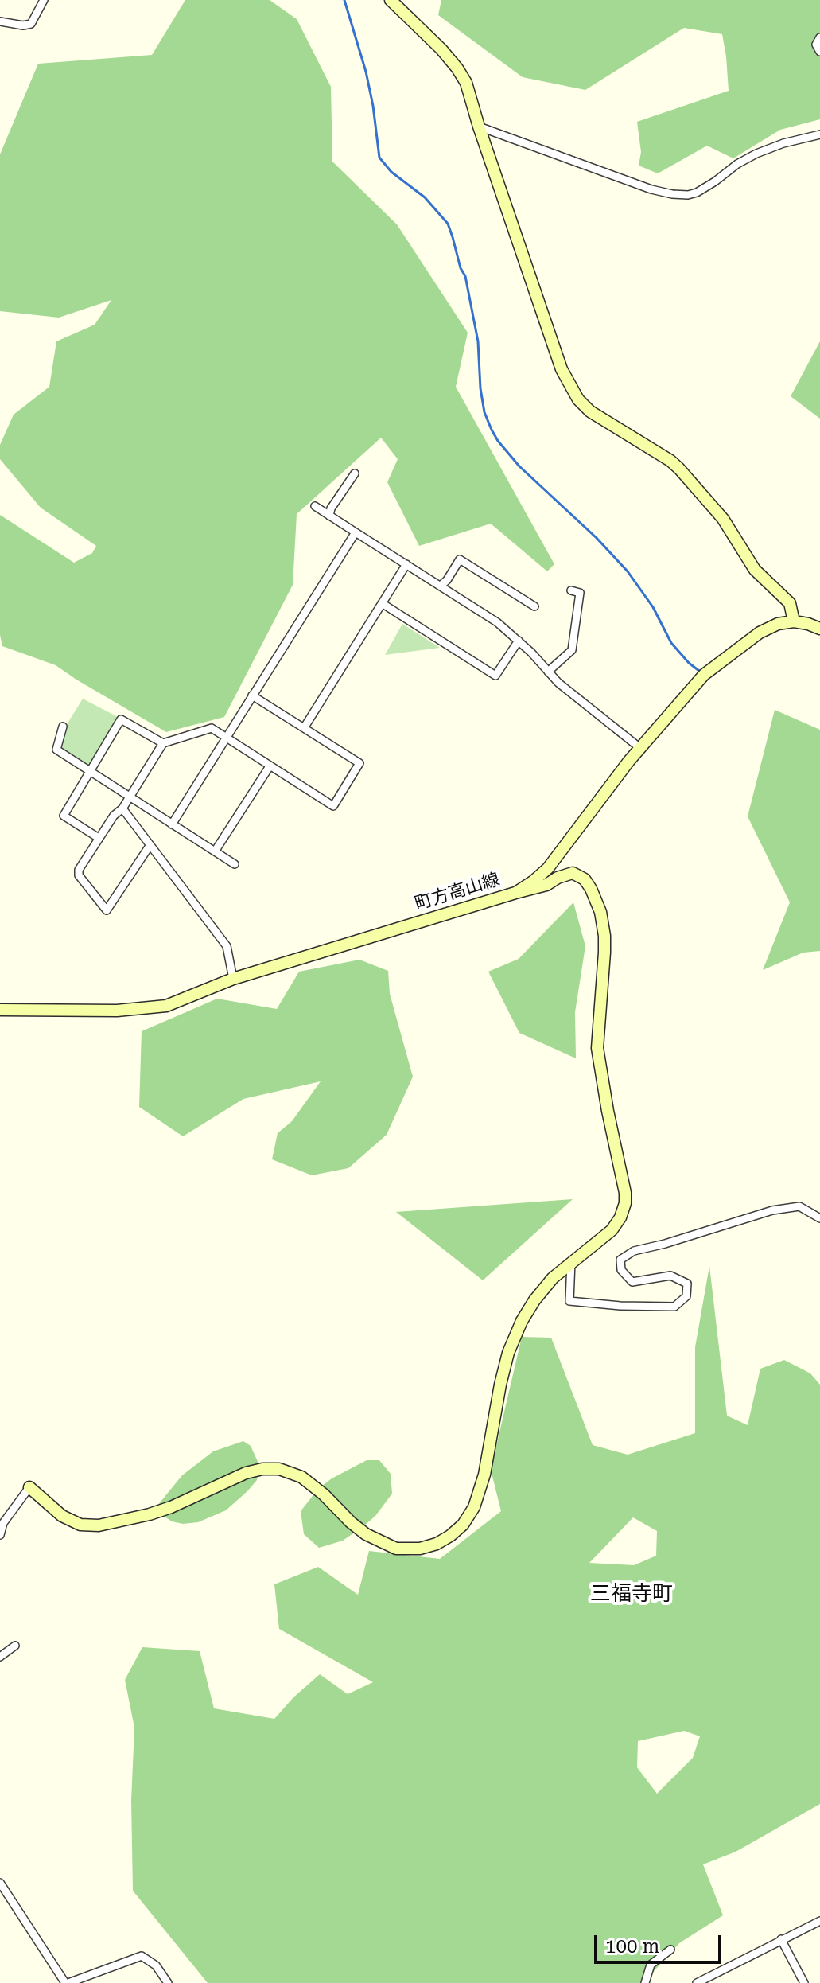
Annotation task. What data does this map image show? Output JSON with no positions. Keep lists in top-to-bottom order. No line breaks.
{"streets":{"street":["町方高山線"]},"districts":["三福寺町"],"scale_bar":"100 m"}
